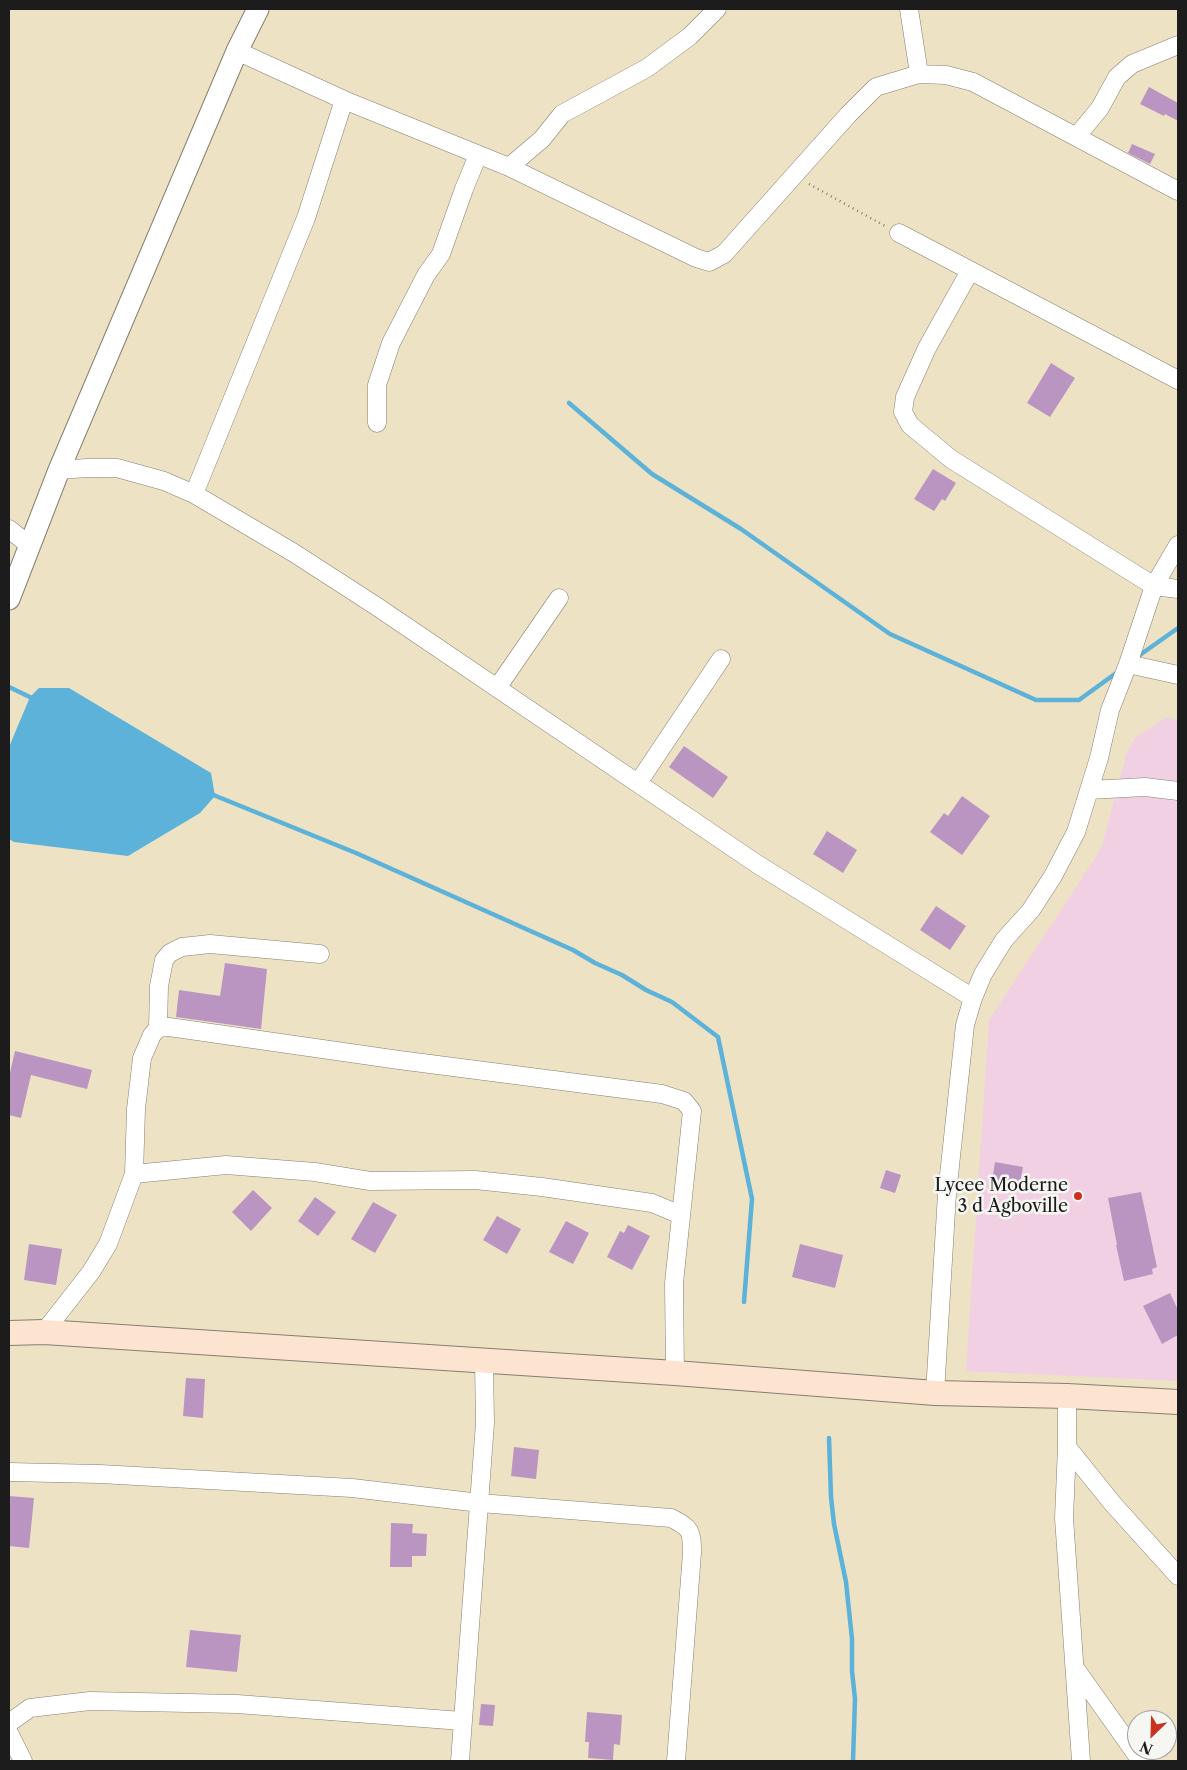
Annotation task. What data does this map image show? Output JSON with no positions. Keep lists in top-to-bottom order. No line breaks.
{"places":["Lycee Moderne 3 d Agboville"],"north":"bottom left"}
